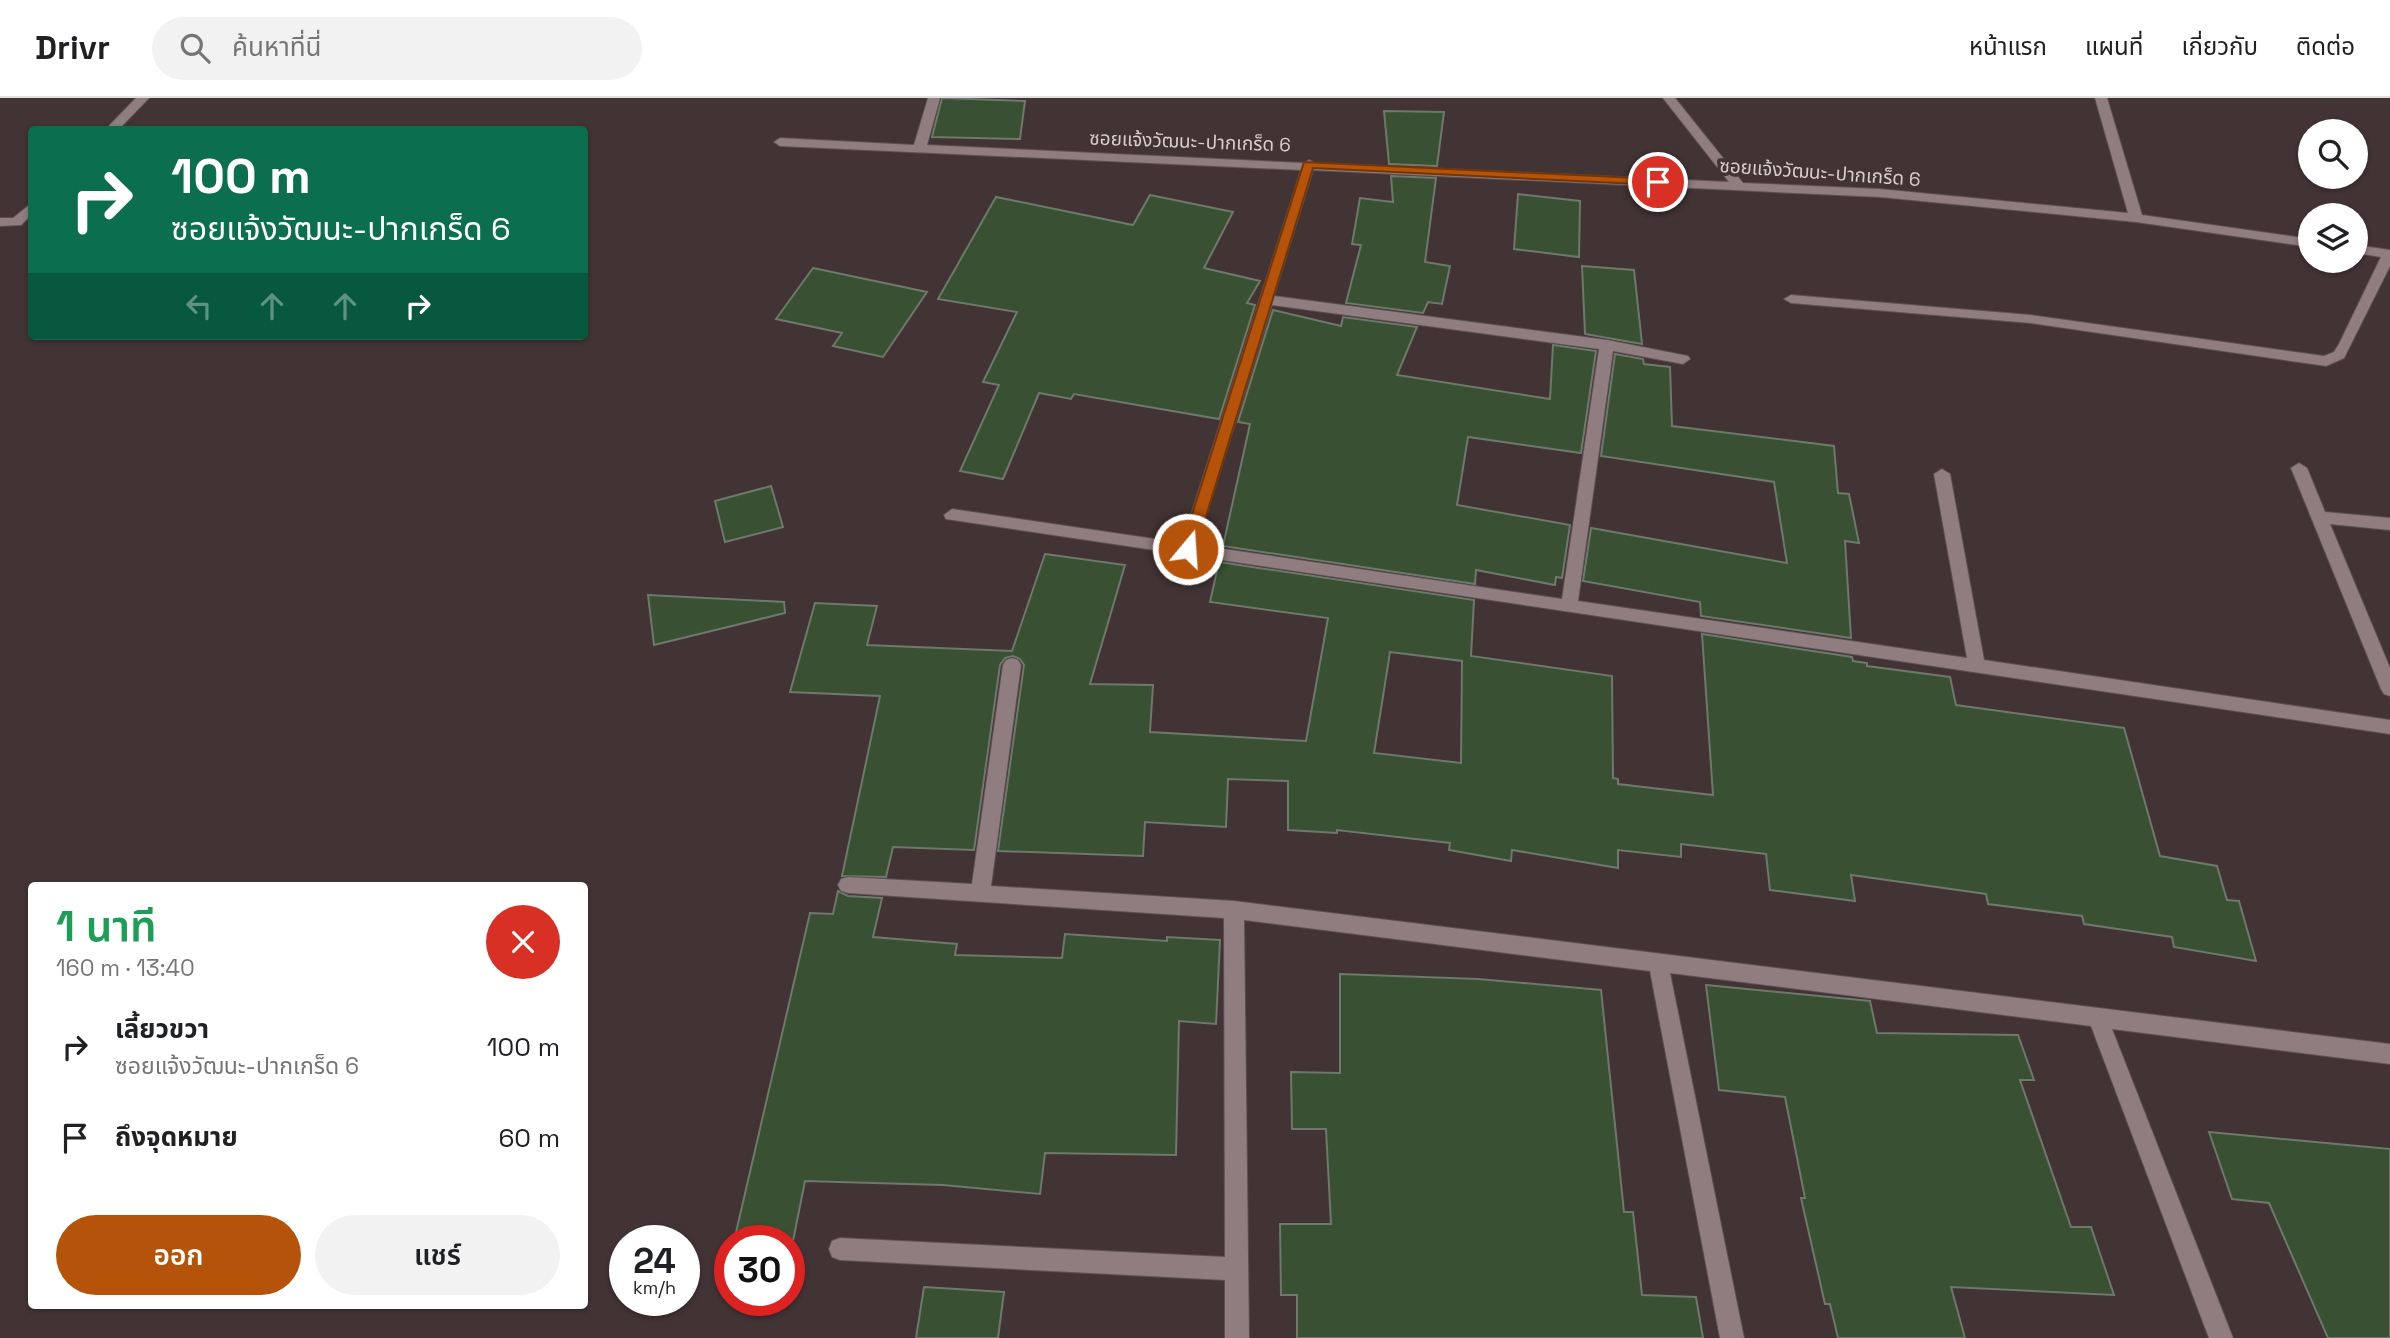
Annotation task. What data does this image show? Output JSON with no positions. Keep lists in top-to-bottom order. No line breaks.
{"streets":{"street":["ซอยแจ้งวัฒนะ-ปากเกร็ด 6"]},"page":{"header":"Drivr","search":"ค้นหาที่นี่","nav":["หน้าแรก","แผนที่","เกี่ยวกับ","ติดต่อ"],"turn":["100 m","ซอยแจ้งวัฒนะ-ปากเกร็ด 6"],"heading":["1 นาที","160 m · 13:40"],"list":[{"name":"เลี้ยวขวา","note":"ซอยแจ้งวัฒนะ-ปากเกร็ด 6","value":"100 m"},{"name":"ถึงจุดหมาย","value":"60 m"}],"buttons":["ออก","แชร์"],"speed":"24 km/h","limit":"30"}}
